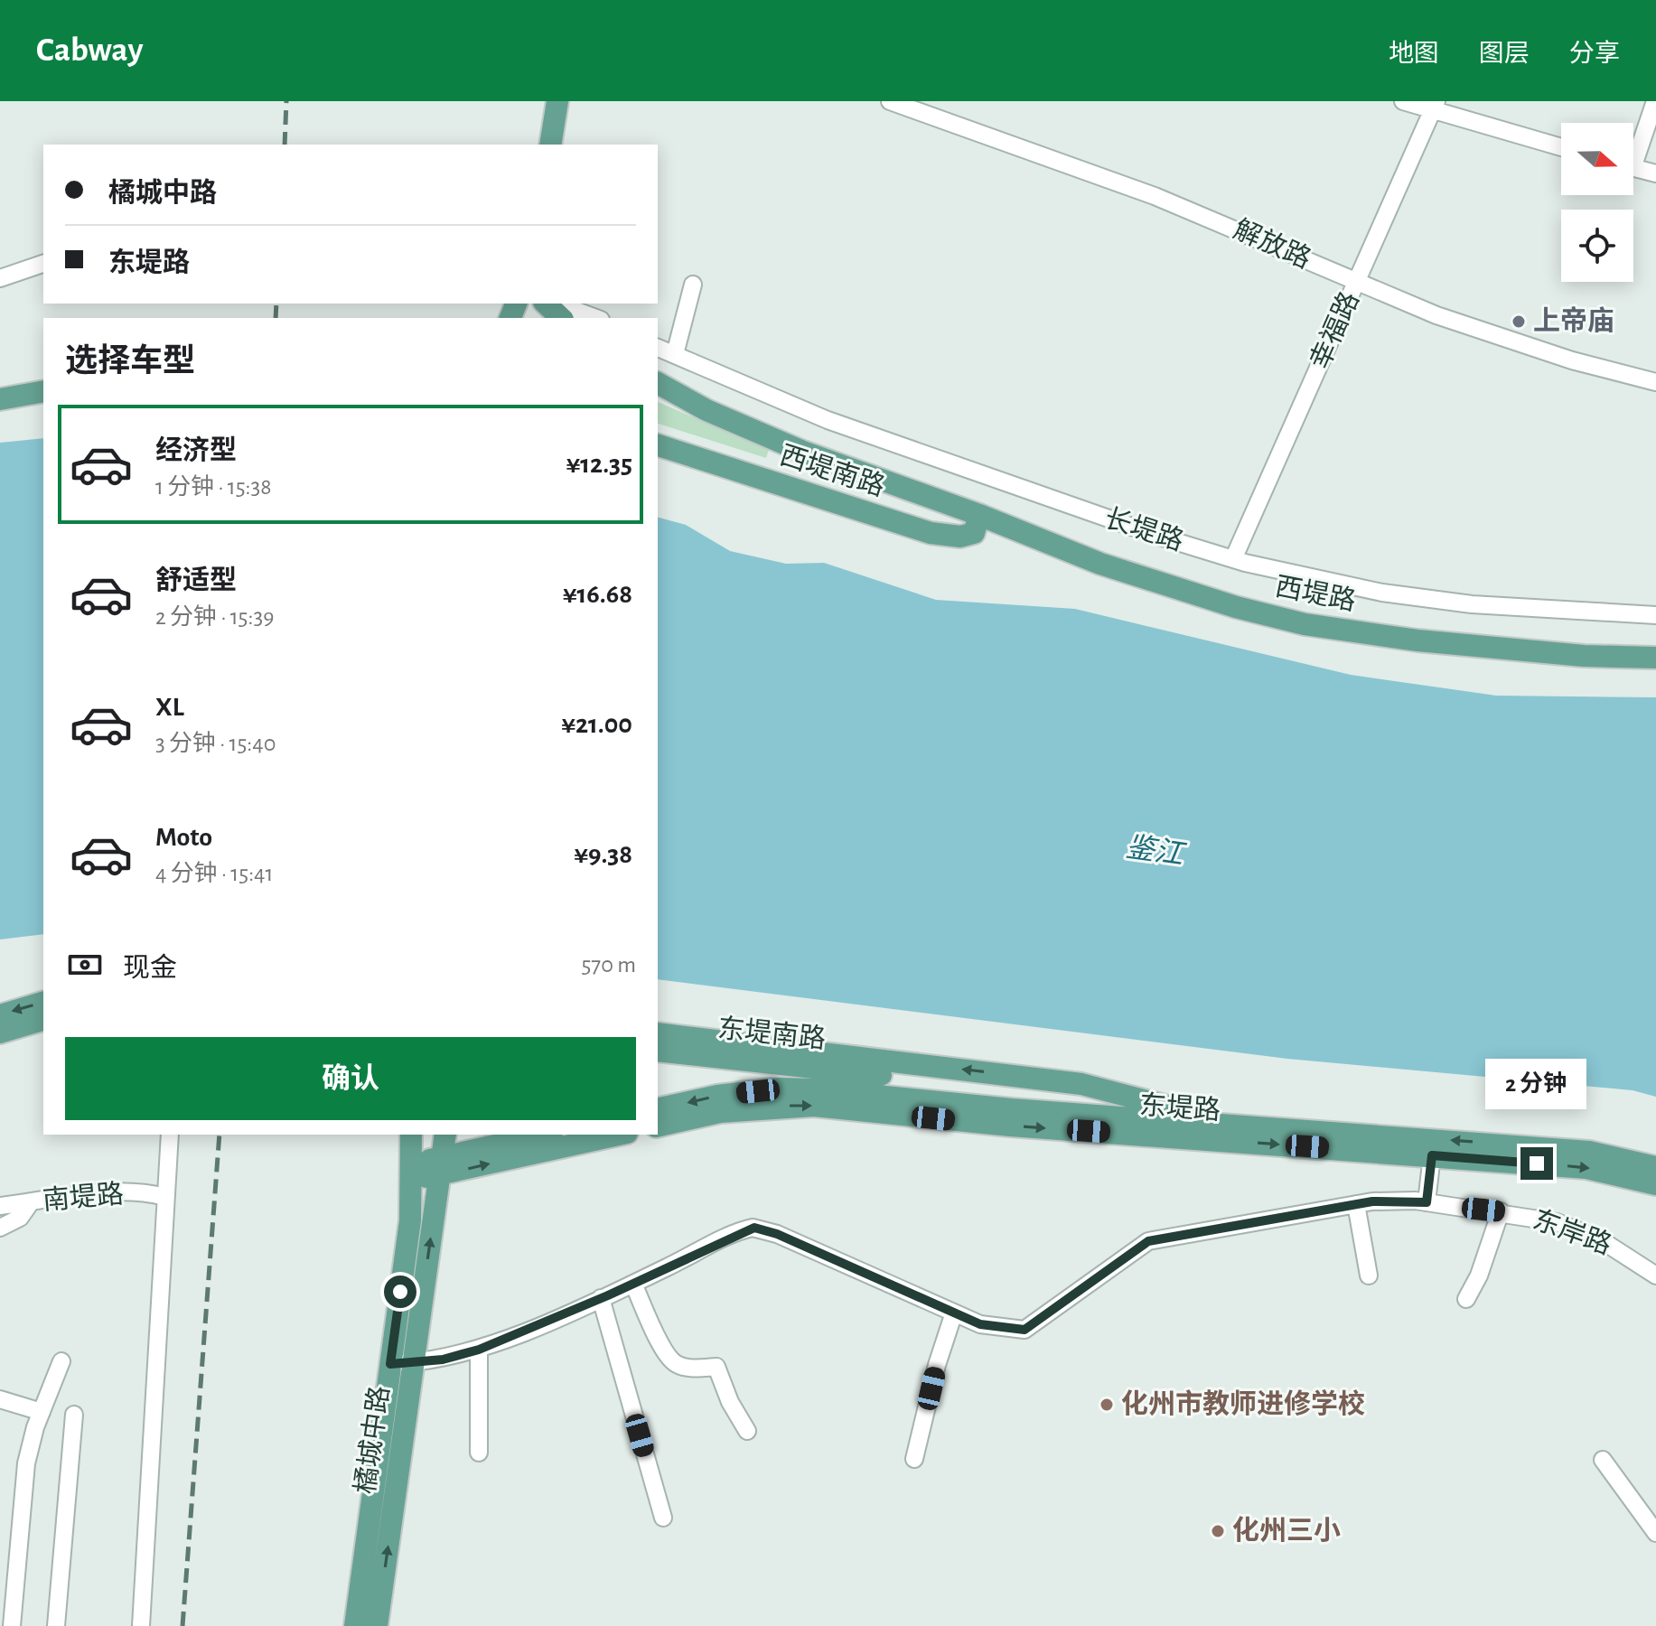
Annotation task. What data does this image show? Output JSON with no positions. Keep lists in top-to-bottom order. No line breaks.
{"streets":{"main road":["西堤南路","西堤路","东堤南路","东堤路","橘城中路"],"street":["解放路","幸福路","长堤路","南堤路","东岸路"]},"crossings":[["解放路","幸福路"],["幸福路","长堤路"],["西堤南路","西堤路"],["东岸路","橘城中路"]],"water":["鉴江"],"places":["上帝庙","化州市教师进修学校","化州三小"],"north":"right","page":{"header":"Cabway","nav":["地图","图层","分享"],"banner":["橘城中路","东堤路"],"heading":"选择车型","list":[{"name":"经济型","note":"1 分钟 · 15:38","value":"¥12.35"},{"name":"舒适型","note":"2 分钟 · 15:39","value":"¥16.68"},{"name":"XL","note":"3 分钟 · 15:40","value":"¥21.00"},{"name":"Moto","note":"4 分钟 · 15:41","value":"¥9.38"}],"pay":["现金","570 m"],"buttons":"确认","bubble":"2 分钟"}}
